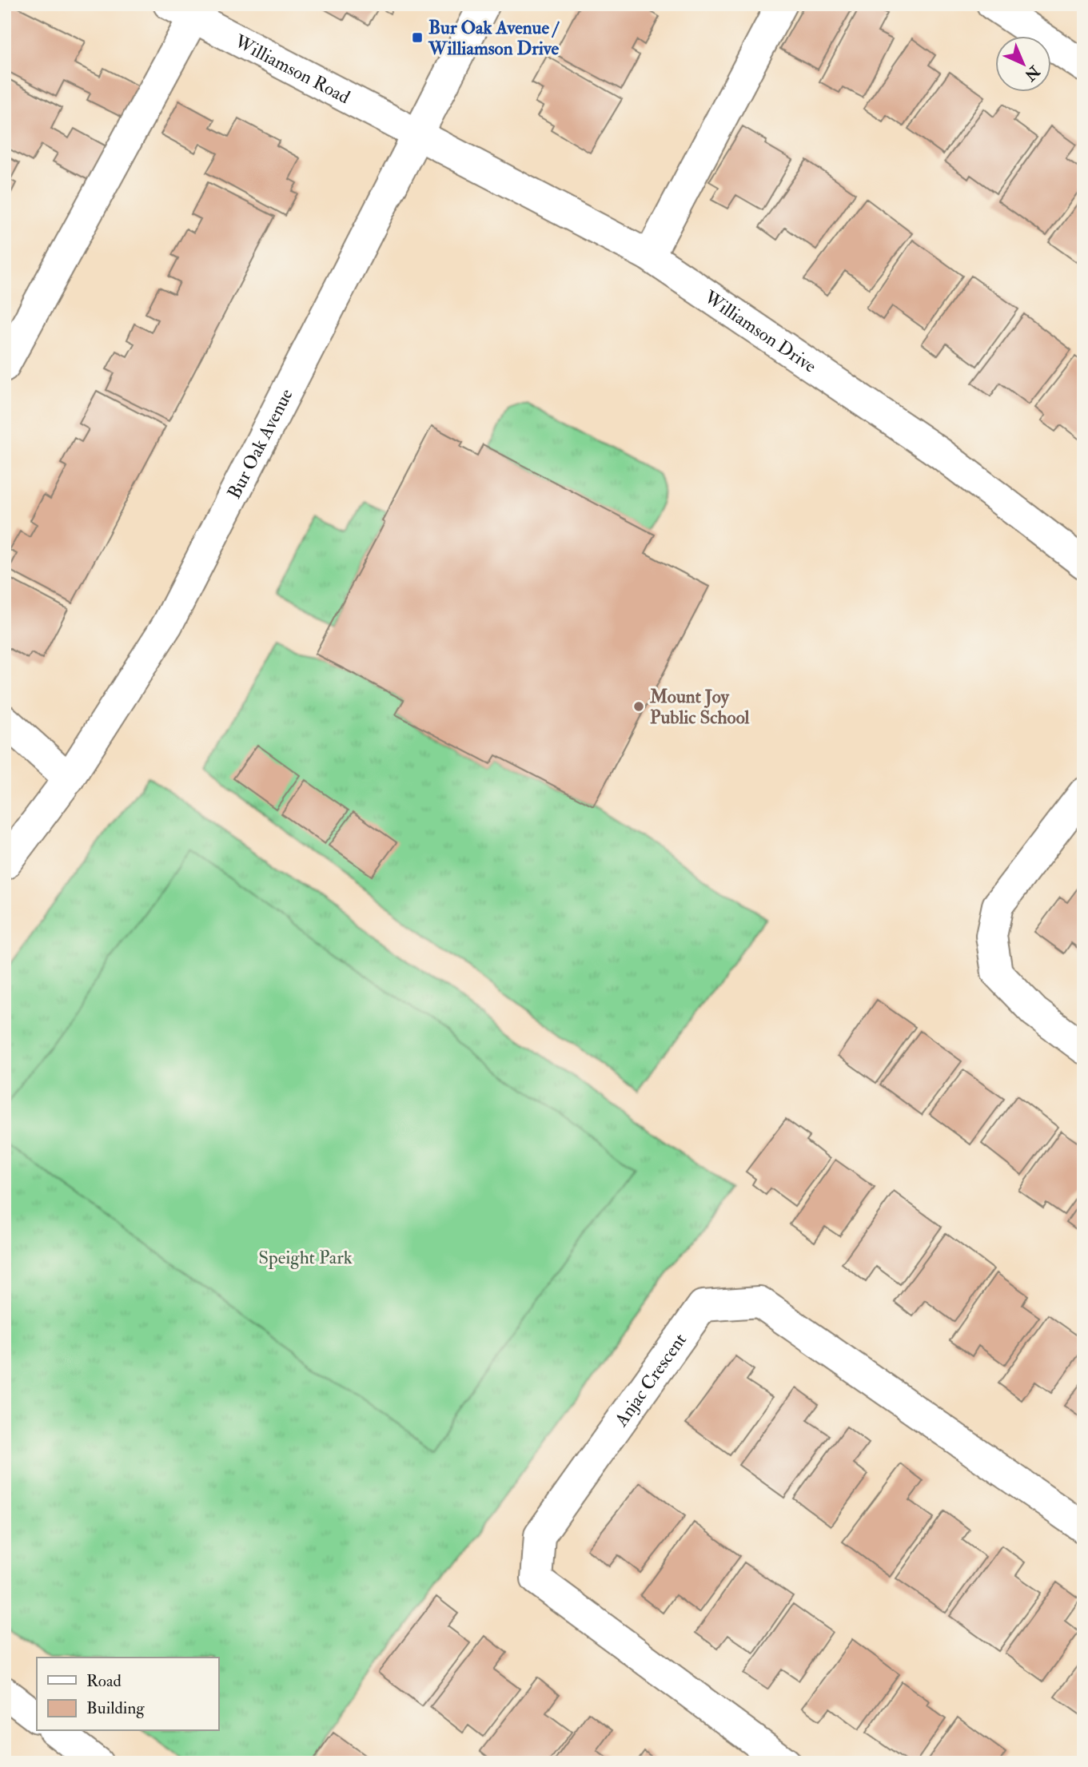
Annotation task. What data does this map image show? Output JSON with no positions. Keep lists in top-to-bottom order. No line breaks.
{"streets":{"street":["Williamson Road","Williamson Drive","Bur Oak Avenue","Anjac Crescent"]},"crossings":[["Williamson Road","Williamson Drive"],["Williamson Road","Bur Oak Avenue"],["Williamson Drive","Bur Oak Avenue"]],"parks":["Speight Park"],"places":{"transit":["Bur Oak Avenue / Williamson Drive"],"other":["Mount Joy Public School"]},"legend":["Road","Building"],"north":"bottom right"}
